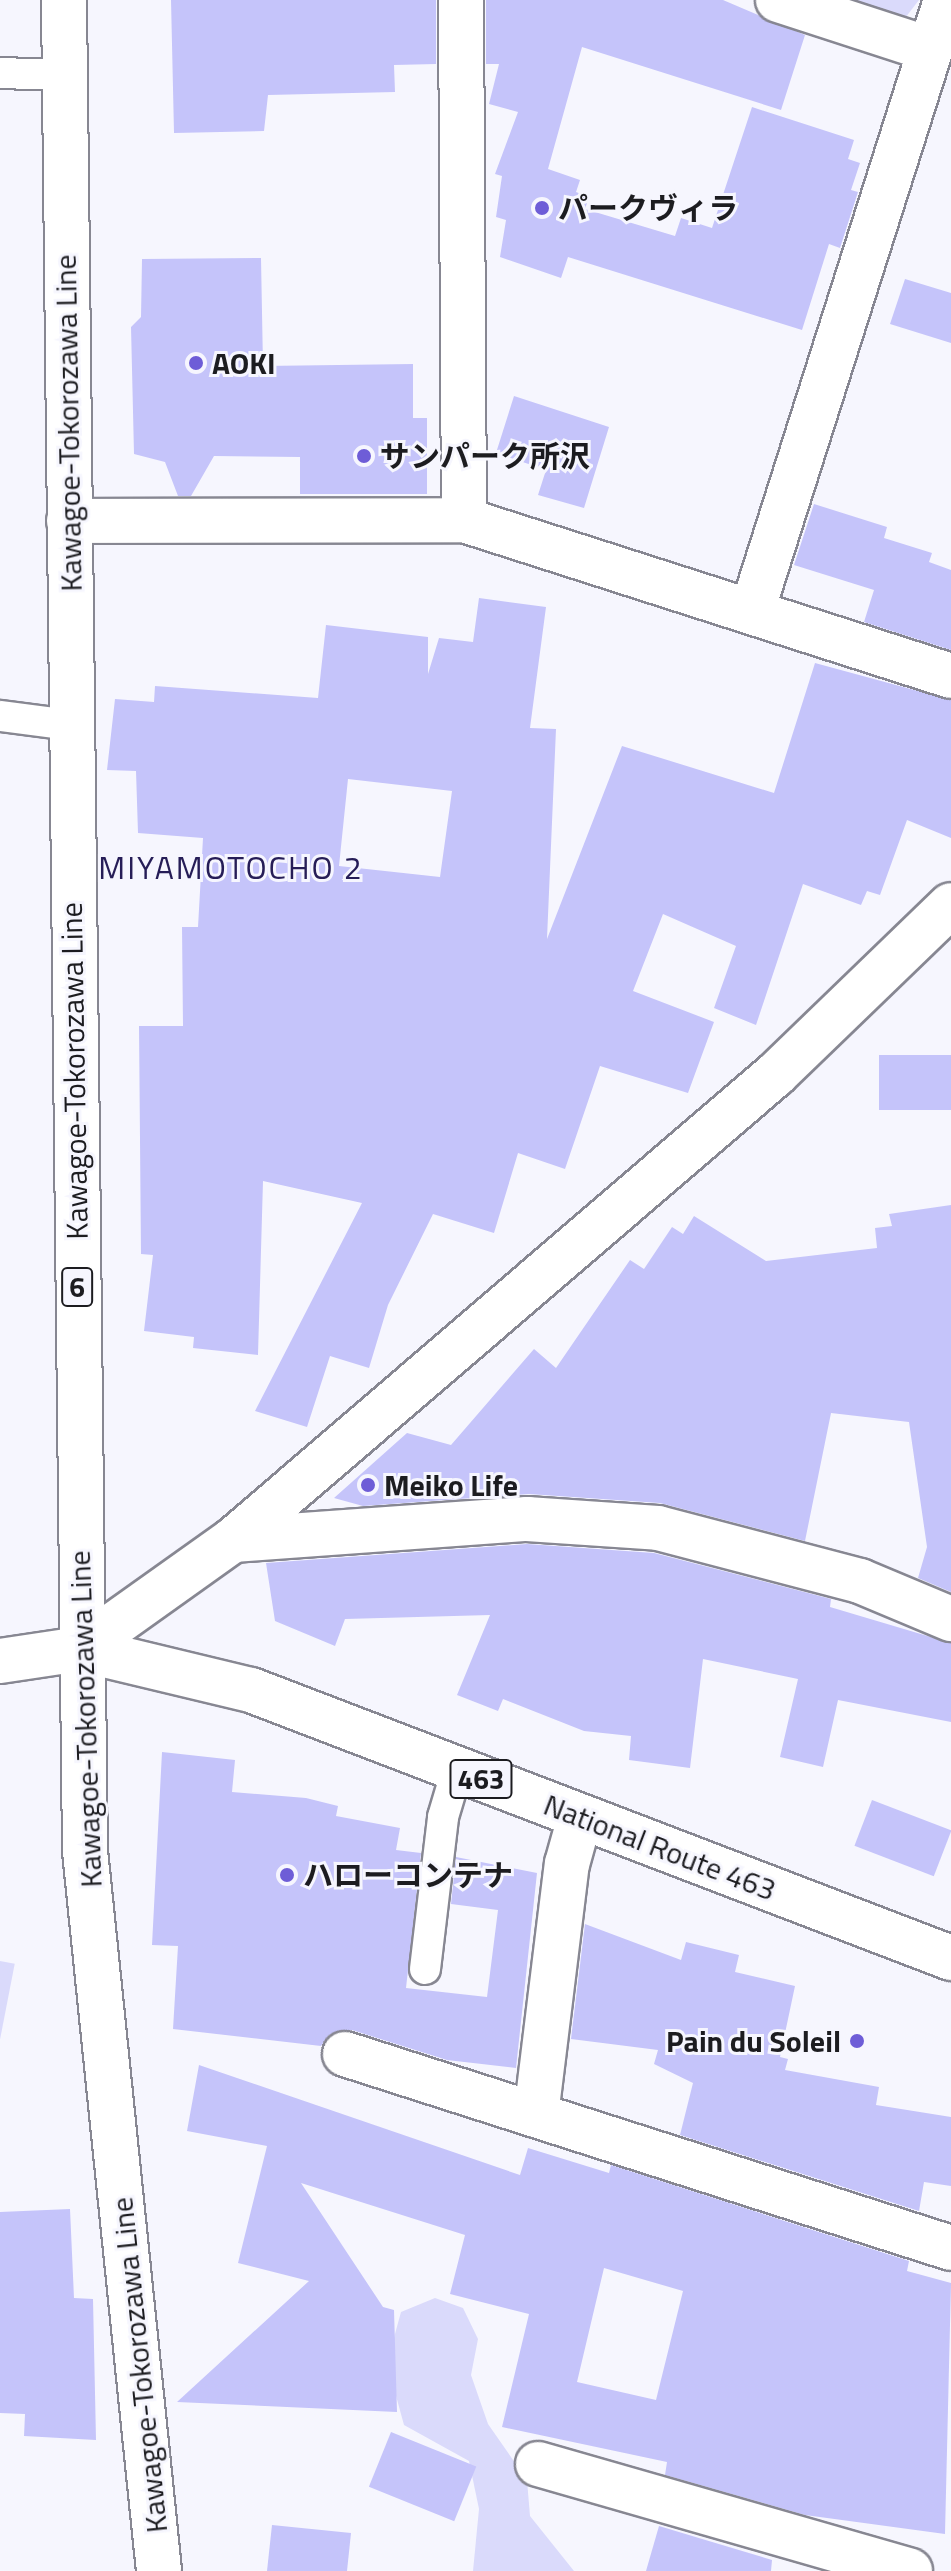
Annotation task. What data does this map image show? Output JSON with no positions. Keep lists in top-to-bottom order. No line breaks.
{"streets":{"main road":["Kawagoe-Tokorozawa Line","6","463","National Route 463"]},"crossings":[["Kawagoe-Tokorozawa Line","National Route 463"]],"districts":["MIYAMOTOCHO 2"],"places":["パークヴィラ","AOKI","サンパーク所沢","Meiko Life","ハローコンテナ","Pain du Soleil"]}
